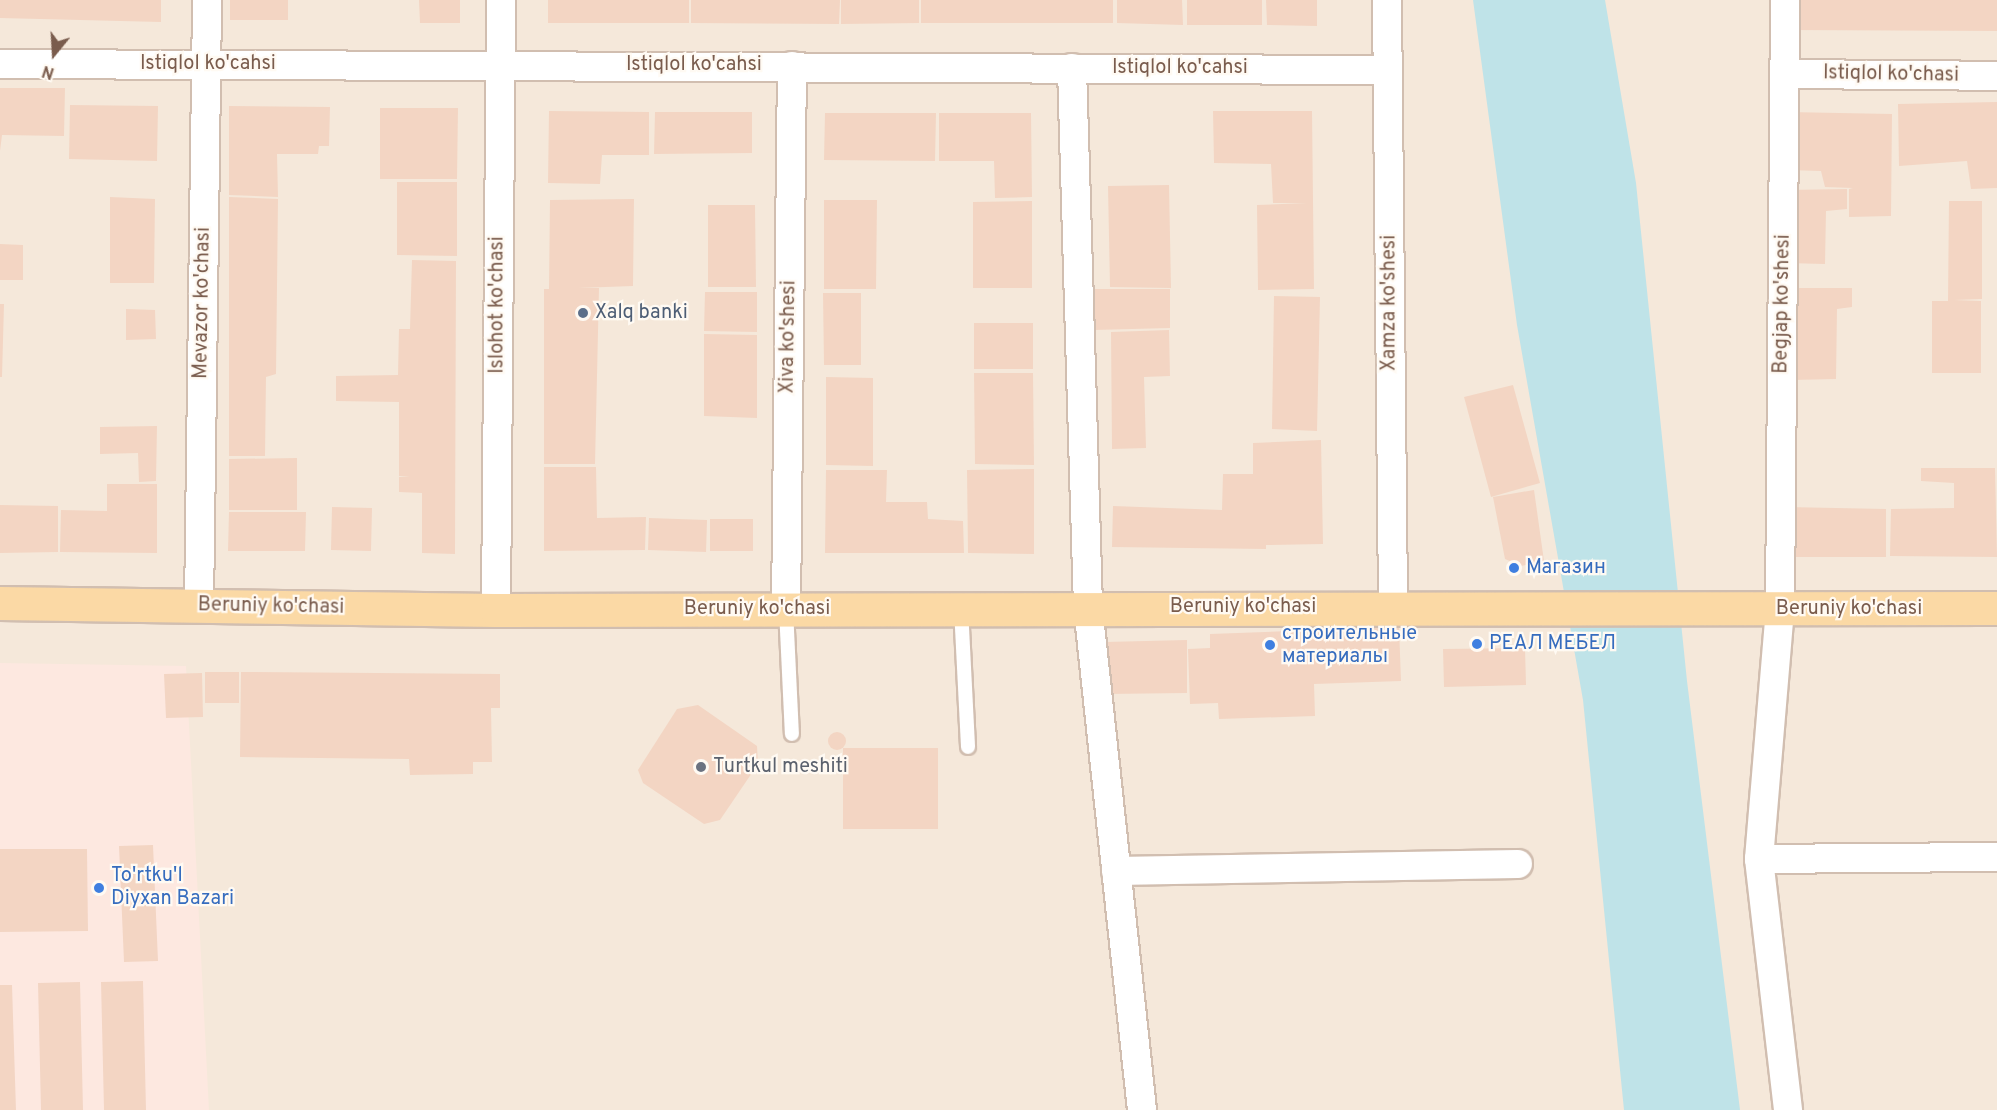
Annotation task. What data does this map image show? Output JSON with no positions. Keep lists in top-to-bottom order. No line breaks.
{"streets":{"main road":["Beruniy ko'chasi"],"street":["Istiqlol ko'cahsi","Istiqlol ko'chasi","Mevazor ko'chasi","Xamza ko'shesi","Begjap ko'shesi","Islohot ko'chasi","Xiva ko'shesi"]},"crossings":[["Istiqlol ko'cahsi","Mevazor ko'chasi"],["Istiqlol ko'cahsi","Xamza ko'shesi"],["Istiqlol ko'cahsi","Islohot ko'chasi"],["Istiqlol ko'cahsi","Xiva ko'shesi"],["Istiqlol ko'chasi","Begjap ko'shesi"],["Mevazor ko'chasi","Beruniy ko'chasi"],["Xamza ko'shesi","Beruniy ko'chasi"],["Begjap ko'shesi","Beruniy ko'chasi"],["Islohot ko'chasi","Beruniy ko'chasi"],["Xiva ko'shesi","Beruniy ko'chasi"]],"places":["Xalq banki","Магазин","РЕАЛ МЕБЕЛ","строительные материалы","Turtkul meshiti","To'rtku'l Diyxan Bazari"],"north":"bottom"}
